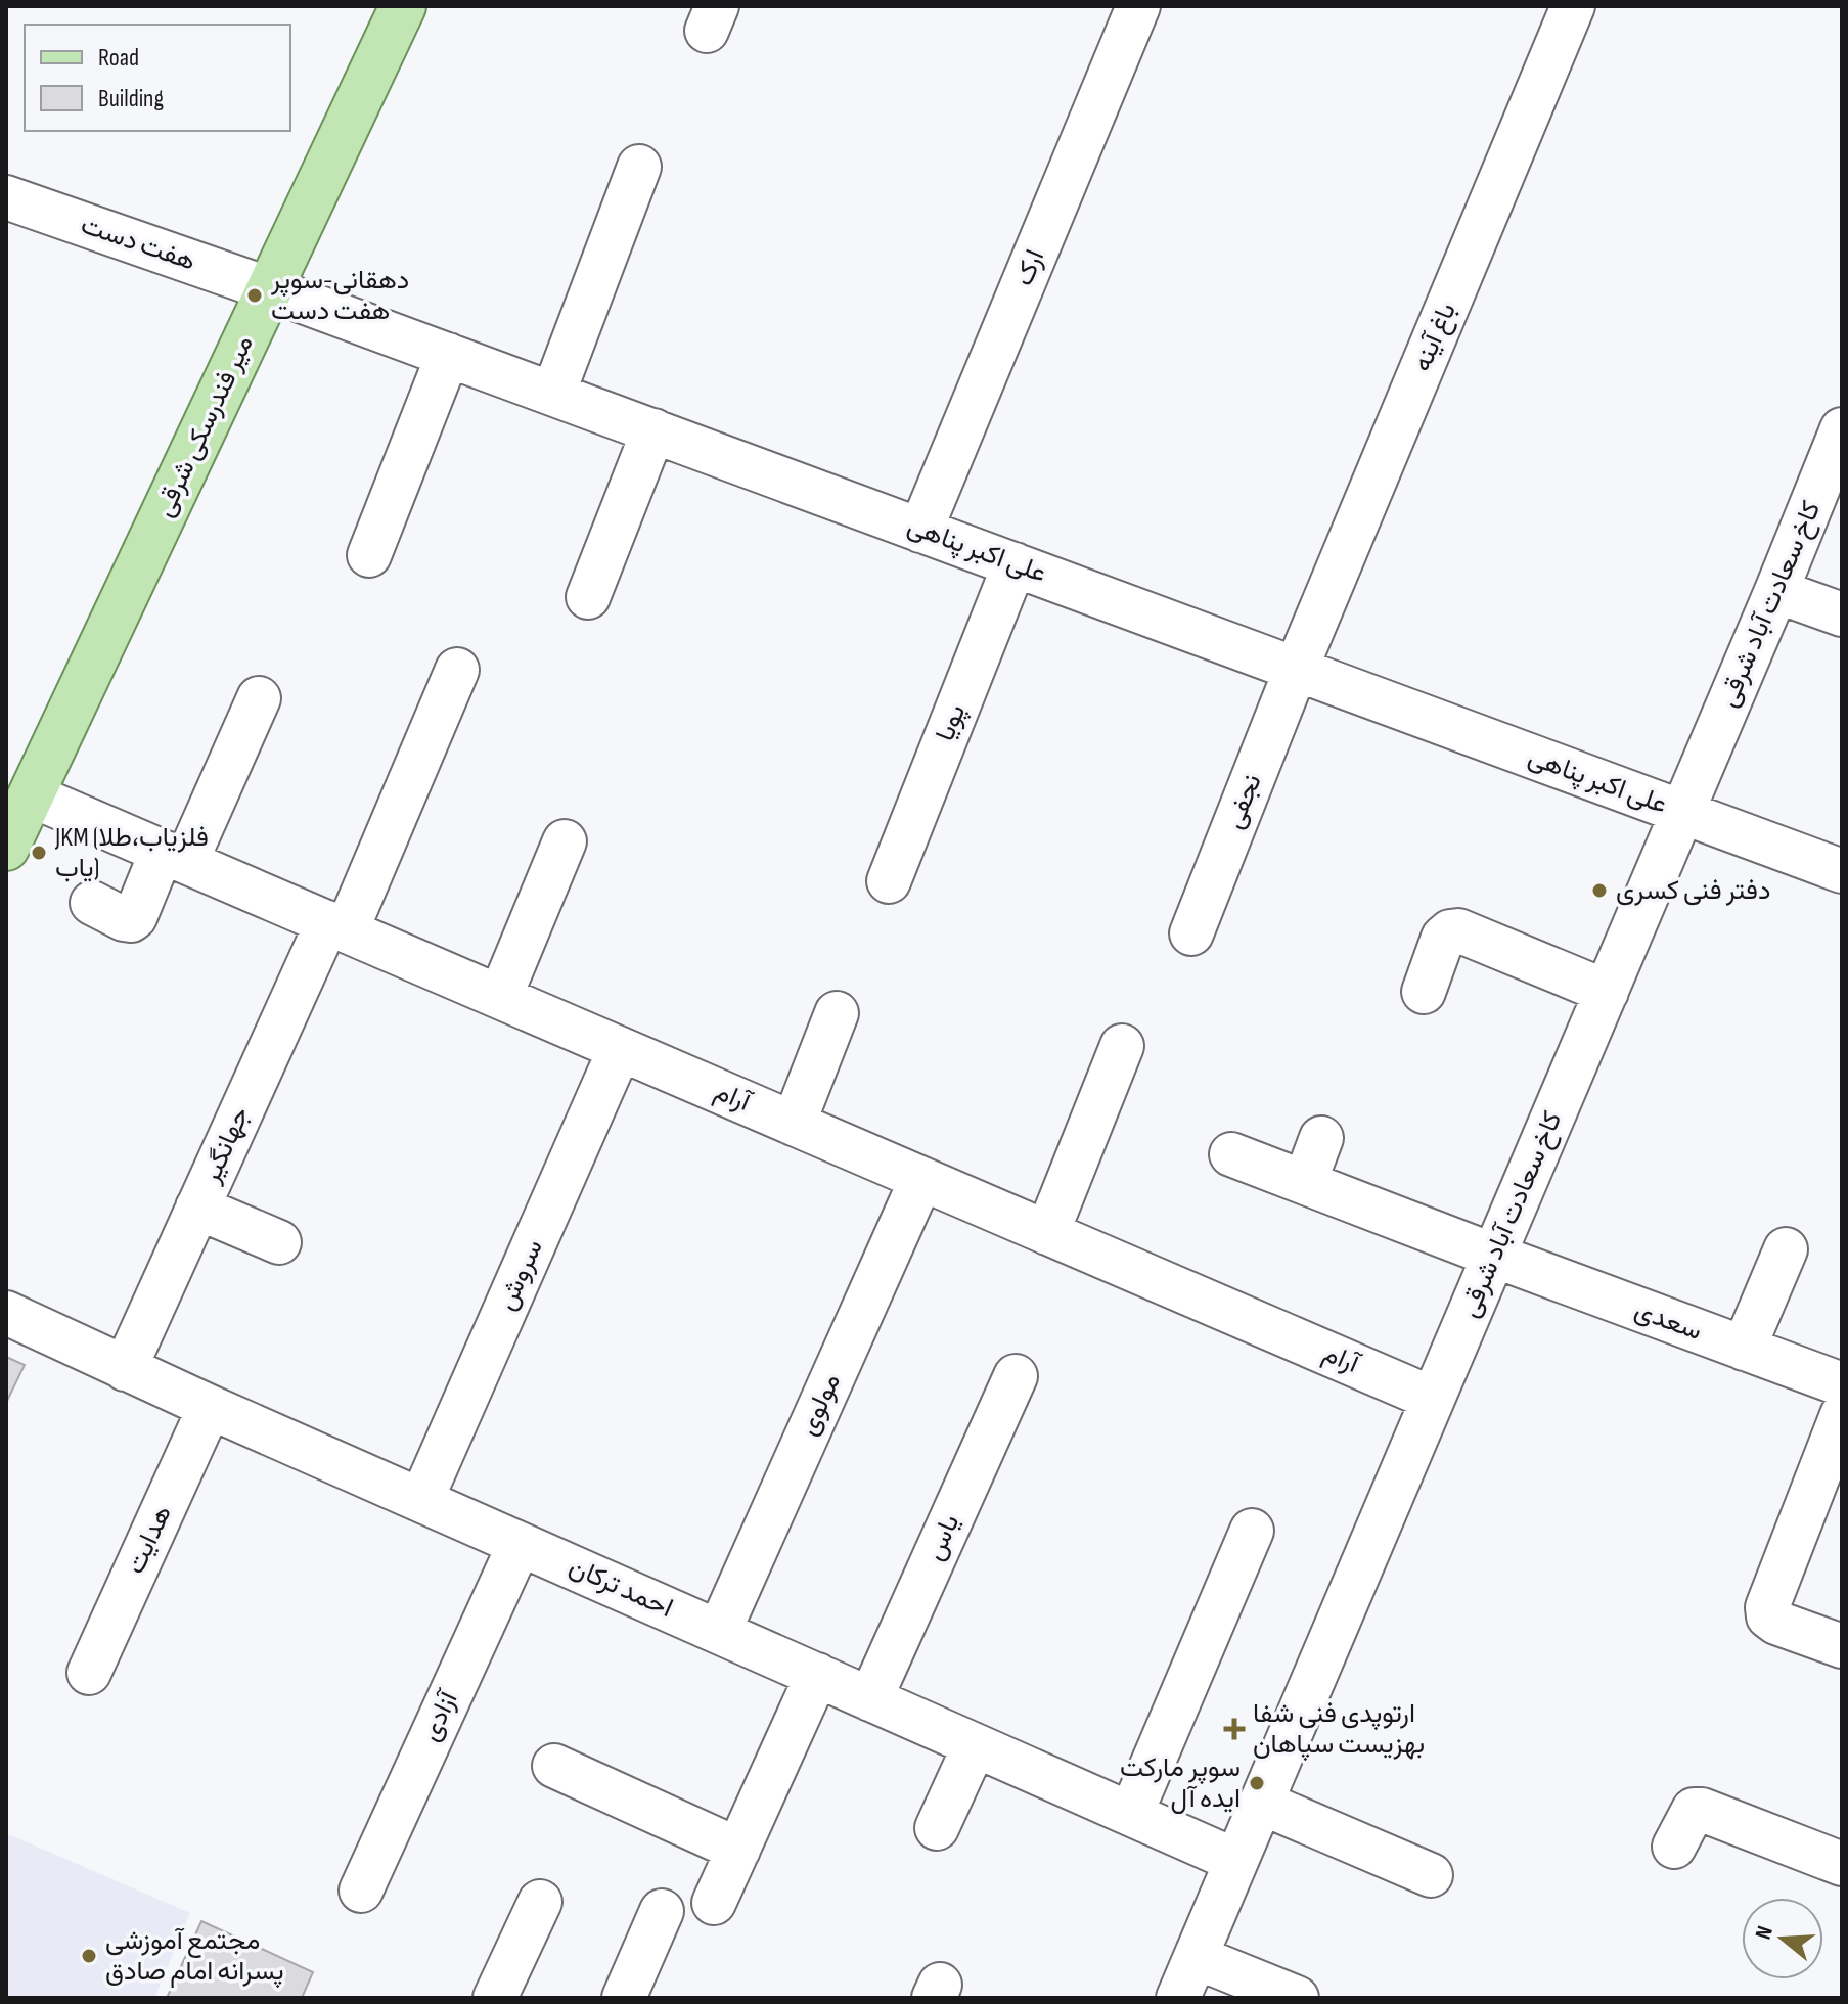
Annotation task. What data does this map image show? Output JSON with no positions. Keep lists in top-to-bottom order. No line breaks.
{"streets":{"main road":["میر فندرسکی شرقی"],"street":["هفت دست","ارک","باغ آینه","علی اکبر پناهی","کاخ سعادت آباد شرقی","پویا","نجفی","آرام","جهانگیر","سروش","سعدی","مولوی","یاس","هدایت","احمد ترکان","آزادی"]},"crossings":[["هفت دست","میر فندرسکی شرقی"],["هفت دست","علی اکبر پناهی"],["ارک","علی اکبر پناهی"],["باغ آینه","علی اکبر پناهی"],["باغ آینه","نجفی"],["میر فندرسکی شرقی","علی اکبر پناهی"],["میر فندرسکی شرقی","آرام"],["علی اکبر پناهی","کاخ سعادت آباد شرقی"],["علی اکبر پناهی","پویا"],["علی اکبر پناهی","نجفی"],["کاخ سعادت آباد شرقی","آرام"],["کاخ سعادت آباد شرقی","سعدی"],["کاخ سعادت آباد شرقی","احمد ترکان"],["آرام","جهانگیر"],["آرام","سروش"],["آرام","مولوی"],["جهانگیر","احمد ترکان"],["سروش","احمد ترکان"],["مولوی","احمد ترکان"],["یاس","احمد ترکان"],["هدایت","احمد ترکان"],["احمد ترکان","آزادی"]],"places":{"other":["دهقانی-سوپر هفت دست","JKM (فلزیاب،طلا یاب)","دفتر فنی کسری","سوپر مارکت ایده آل","مجتمع آموزشی پسرانه امام صادق"],"health":["ارتوپدی فنی شفا بهزیست سپاهان"]},"legend":["Road","Building"],"north":"left"}
